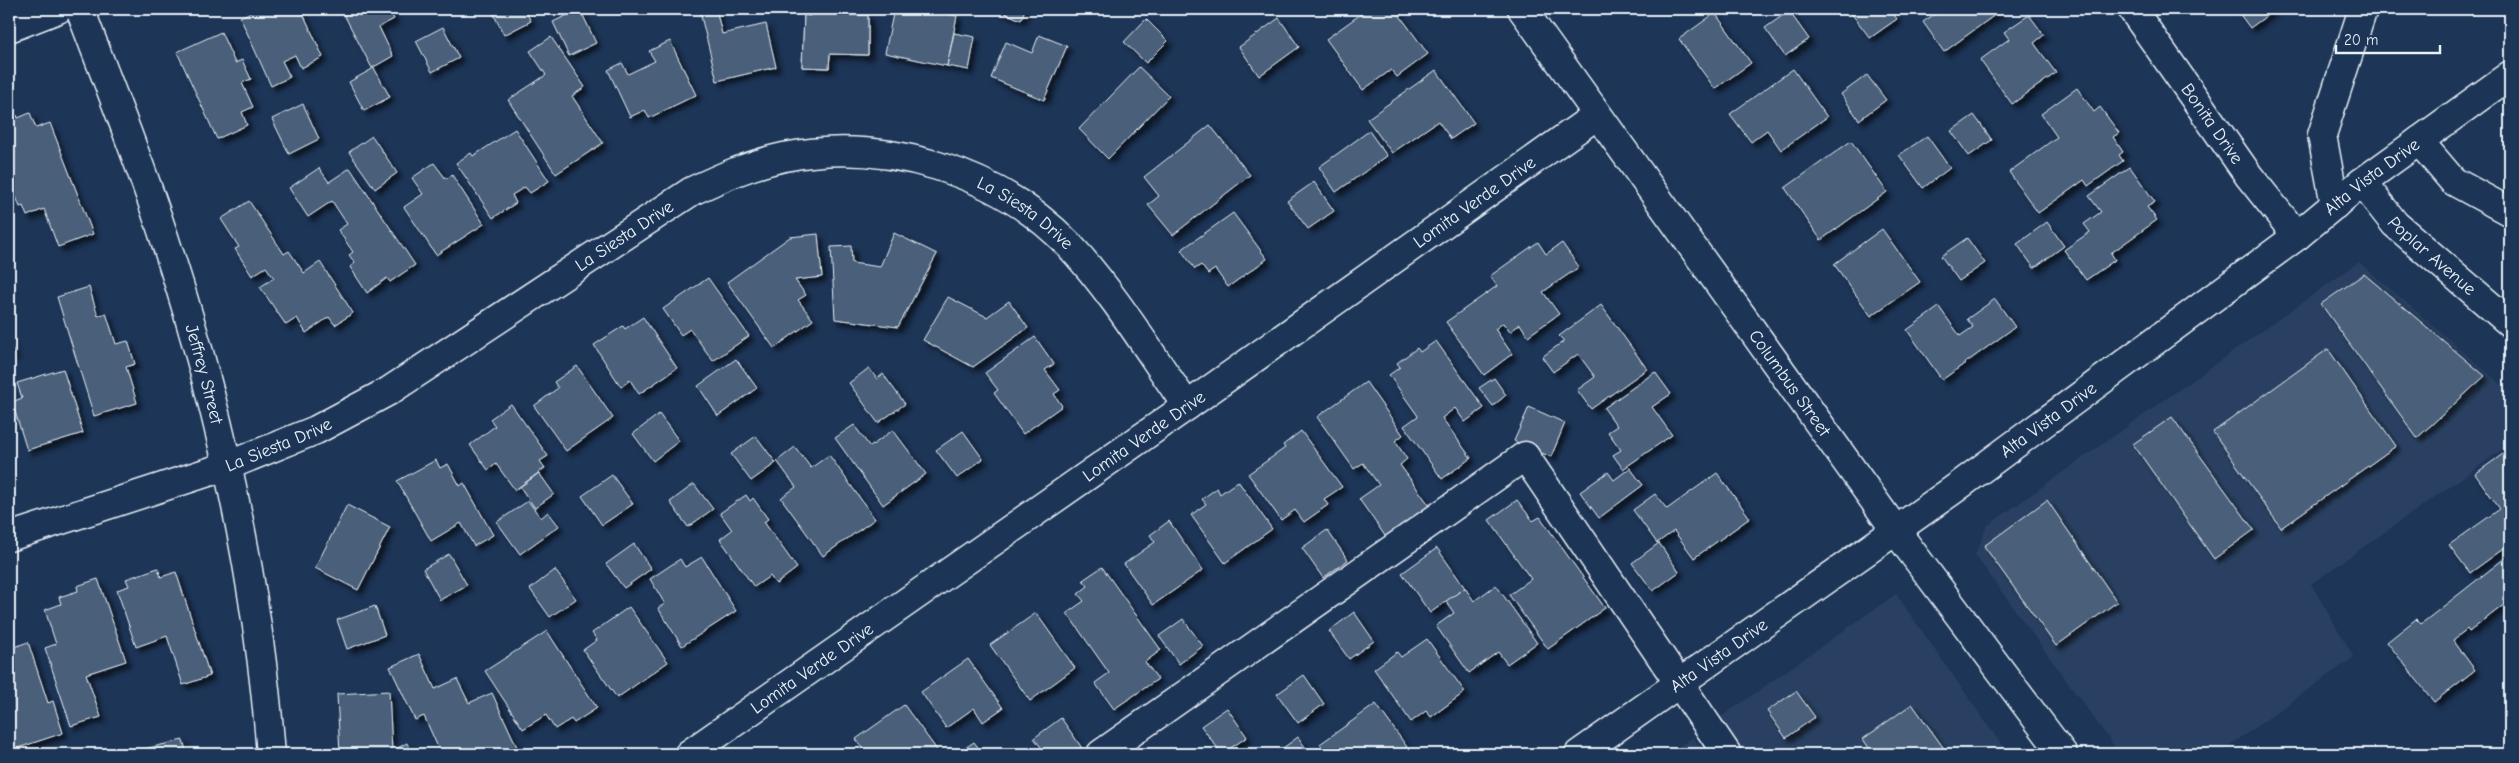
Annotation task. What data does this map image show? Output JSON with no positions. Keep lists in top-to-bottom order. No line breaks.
{"streets":{"street":["Bonita Drive","Alta Vista Drive","Lomita Verde Drive","La Siesta Drive","Poplar Avenue","Jeffrey Street","Columbus Street"]},"crossings":[["Bonita Drive","Alta Vista Drive"],["Alta Vista Drive","Poplar Avenue"],["Alta Vista Drive","Columbus Street"],["Lomita Verde Drive","La Siesta Drive"],["Lomita Verde Drive","Columbus Street"],["La Siesta Drive","Jeffrey Street"]],"scale_bar":"20 m"}
